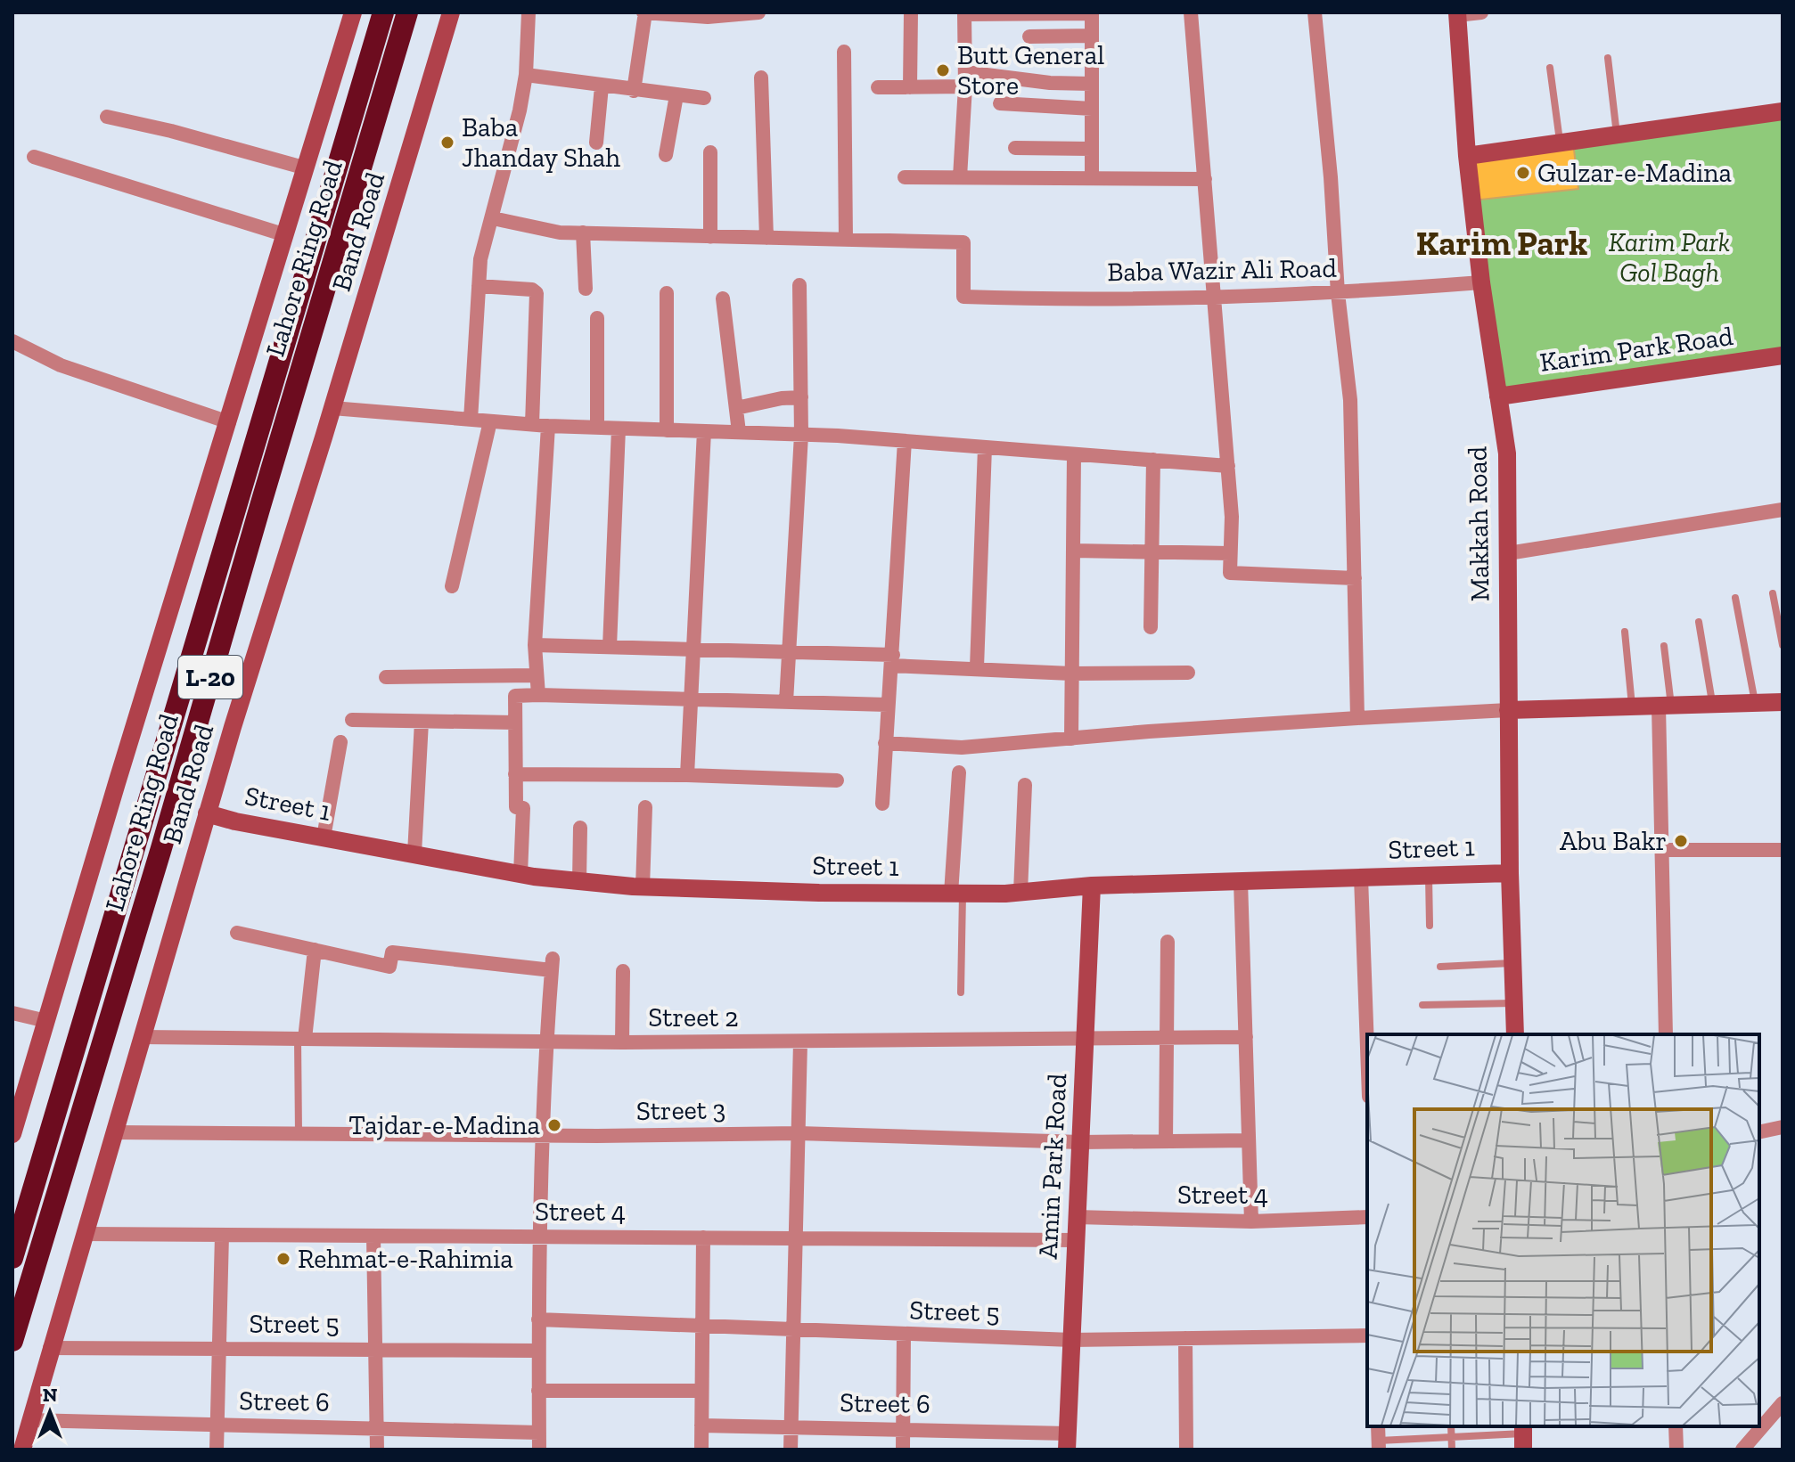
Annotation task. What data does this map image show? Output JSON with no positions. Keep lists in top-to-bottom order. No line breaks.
{"streets":{"highway":["Lahore Ring Road","L-20"],"street":["Band Road","Baba Wazir Ali Road","Karim Park Road","Makkah Road","Street 1","Street 2","Street 3","Amin Park Road","Street 4","Street 5","Street 6"]},"crossings":[["Band Road","Street 1"],["Band Road","Street 2"],["Band Road","Street 3"],["Band Road","Street 4"],["Band Road","Street 5"],["Band Road","Street 6"],["Baba Wazir Ali Road","Makkah Road"],["Karim Park Road","Makkah Road"],["Makkah Road","Street 1"],["Street 1","Amin Park Road"],["Street 2","Amin Park Road"],["Street 3","Amin Park Road"],["Amin Park Road","Street 4"],["Amin Park Road","Street 5"],["Amin Park Road","Street 6"]],"districts":["Karim Park"],"parks":["Karim Park Gol Bagh"],"places":["Butt General Store","Baba Jhanday Shah","Gulzar-e-Madina","Abu Bakr","Tajdar-e-Madina","Rehmat-e-Rahimia"],"north":"top"}
